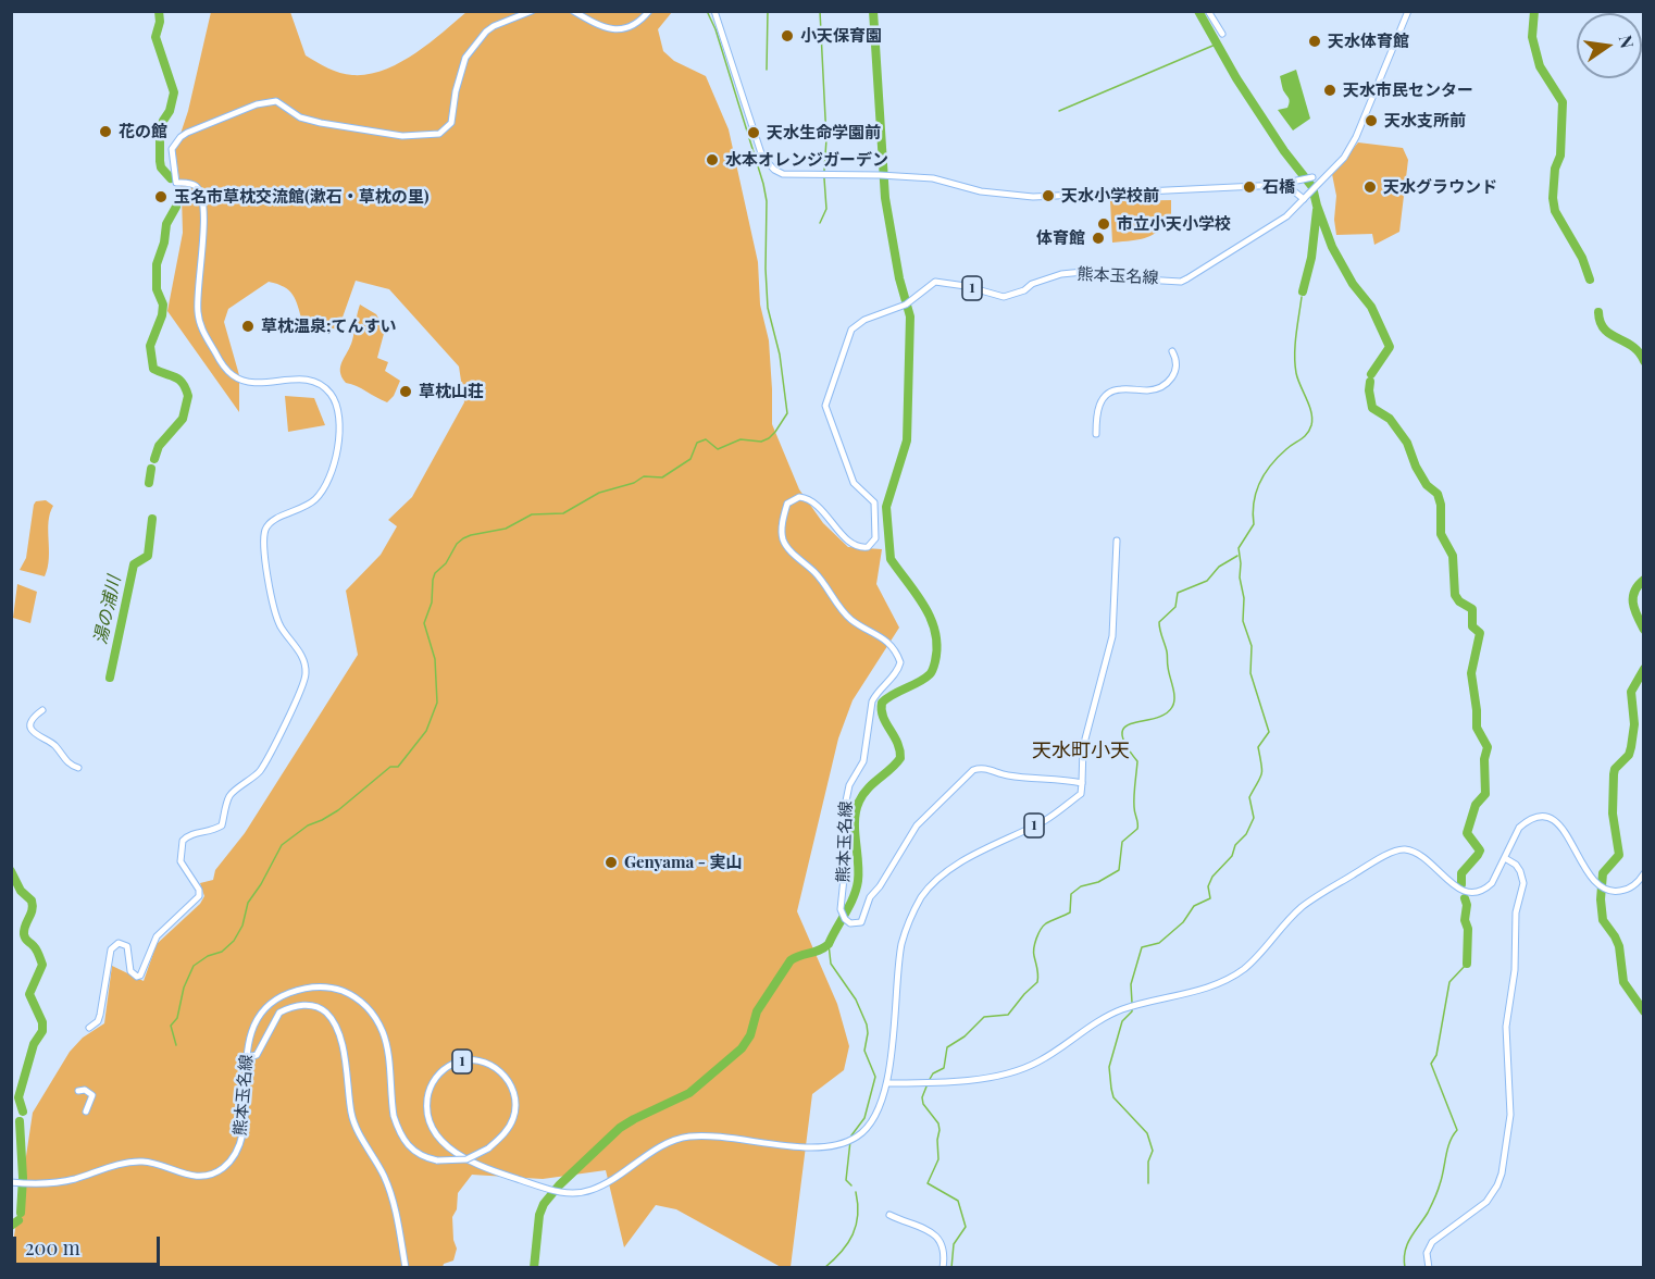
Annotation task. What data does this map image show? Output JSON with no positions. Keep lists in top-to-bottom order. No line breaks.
{"streets":{"street":["熊本玉名線","1"]},"districts":["天水町小天"],"water":["湯の浦川"],"places":["小天保育園","天水体育館","天水市民センター","天水支所前","花の館","天水生命学園前","水本オレンジガーデン","石橋","天水グラウンド","天水小学校前","玉名市草枕交流館(漱石・草枕の里)","市立小天小学校","体育館","草枕温泉;てんすい","草枕山荘","Genyama - 実山"],"scale_bar":"200 m","north":"right"}
